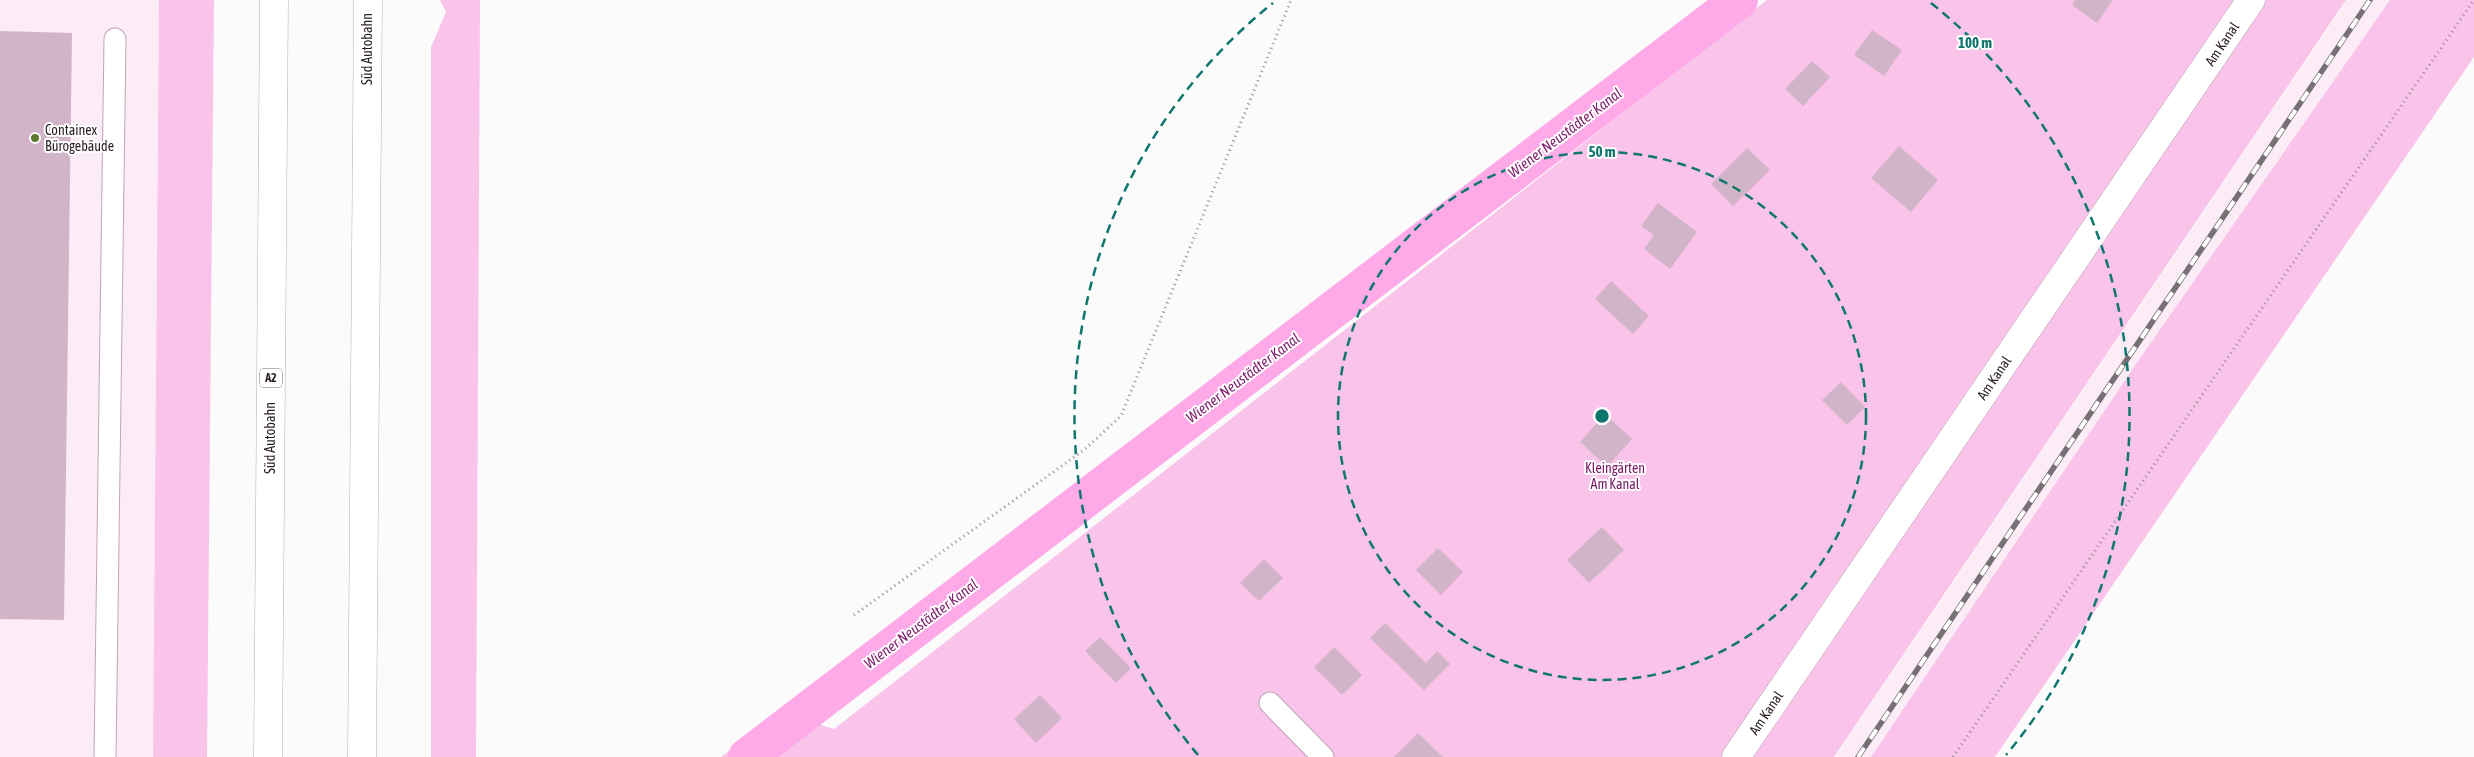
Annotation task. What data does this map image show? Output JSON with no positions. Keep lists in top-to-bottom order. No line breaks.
{"streets":{"main road":["Am Kanal","Süd Autobahn","A2"]},"water":["Wiener Neustädter Kanal"],"parks":["Kleingärten Am Kanal"],"places":["Containex Bürogebäude"],"rings":["100 m","50 m"]}
